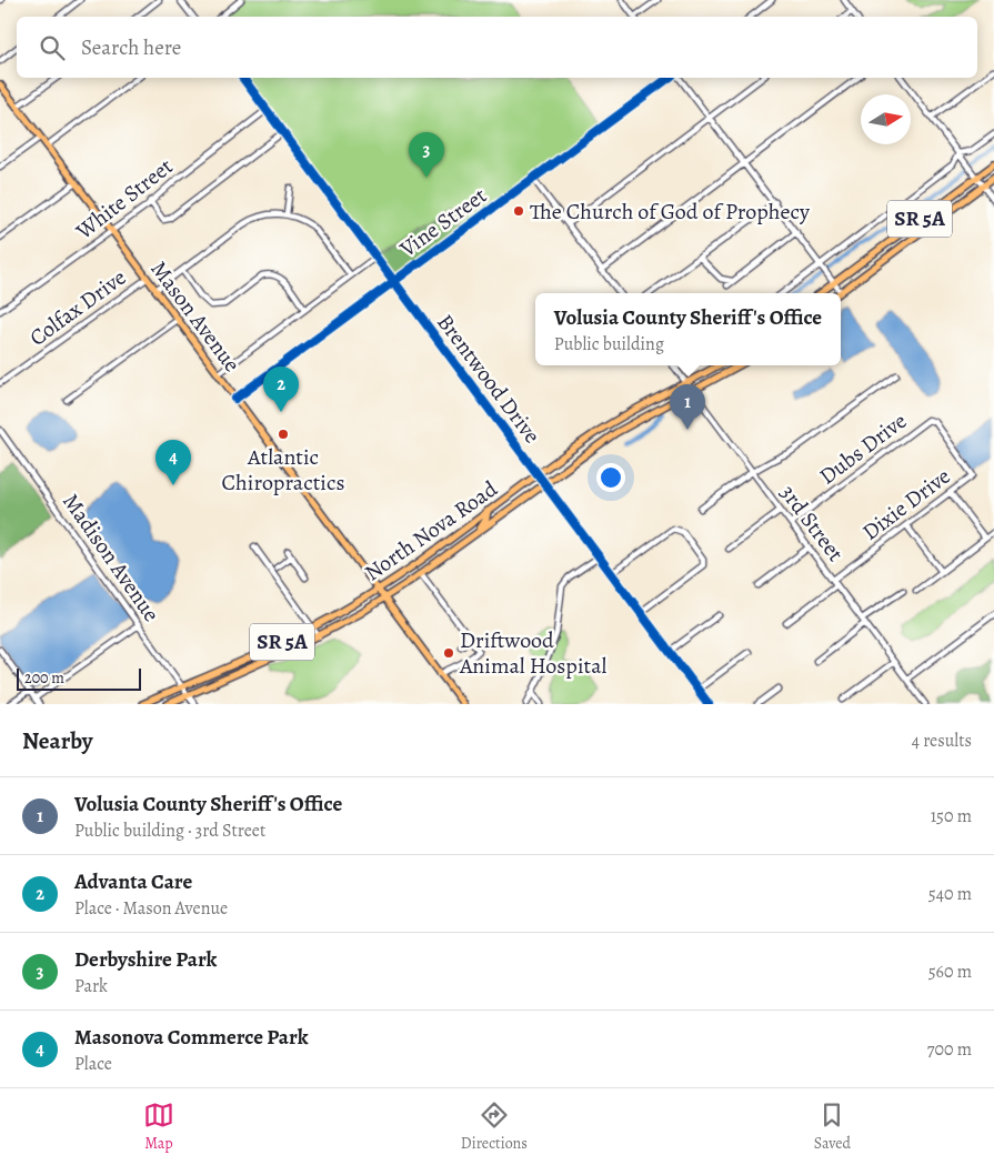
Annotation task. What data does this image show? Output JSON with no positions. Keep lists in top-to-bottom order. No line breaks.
{"streets":{"main road":["SR 5A","Mason Avenue","North Nova Road"],"street":["White Street","Vine Street","Colfax Drive","Brentwood Drive","Dubs Drive","Dixie Drive","3rd Street","Madison Avenue"]},"crossings":[["White Street","Mason Avenue"],["White Street","Brentwood Drive"],["Vine Street","Mason Avenue"],["Vine Street","Brentwood Drive"],["Colfax Drive","Mason Avenue"],["Mason Avenue","North Nova Road"],["Brentwood Drive","North Nova Road"],["Dubs Drive","Dixie Drive"],["Dubs Drive","3rd Street"],["Dixie Drive","3rd Street"],["3rd Street","North Nova Road"],["North Nova Road","Madison Avenue"]],"places":["The Church of God of Prophecy","Atlantic Chiropractics","Driftwood Animal Hospital"],"scale_bar":"200 m","north":"right","page":{"search":"Search here","pins":["3","2","1","4"],"popup":["Volusia County Sheriff's Office","Public building"],"scale":"200 m","heading":["Nearby","4 results"],"list":[{"mark":"1","name":"Volusia County Sheriff's Office","note":"Public building · 3rd Street","value":"150 m"},{"mark":"2","name":"Advanta Care","note":"Place · Mason Avenue","value":"540 m"},{"mark":"3","name":"Derbyshire Park","note":"Park","value":"560 m"},{"mark":"4","name":"Masonova Commerce Park","note":"Place","value":"700 m"}],"nav":["Map","Directions","Saved"]}}
